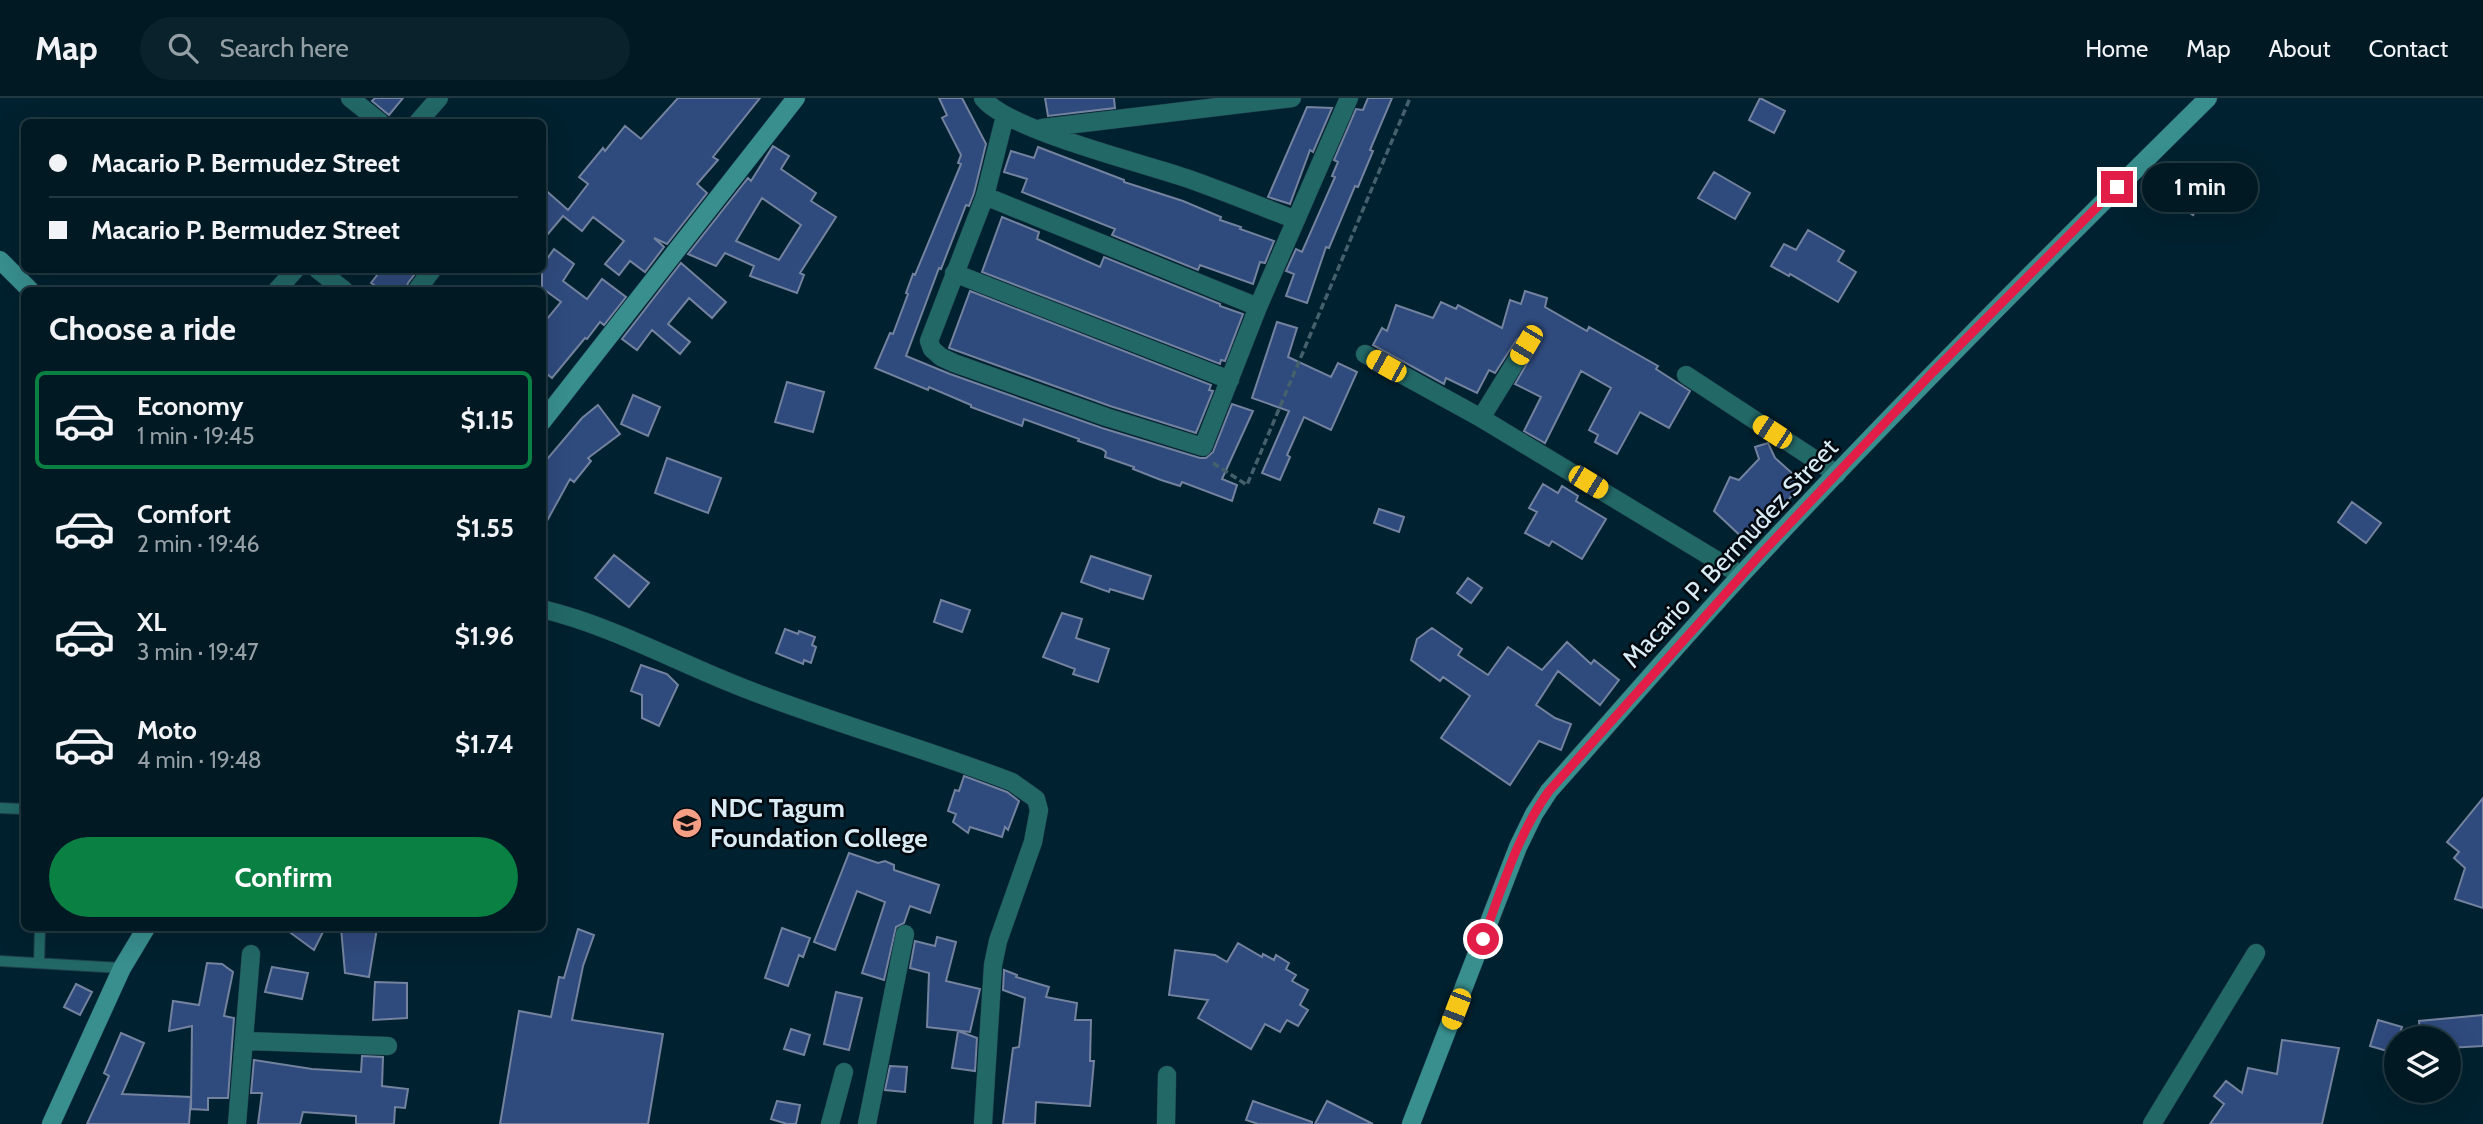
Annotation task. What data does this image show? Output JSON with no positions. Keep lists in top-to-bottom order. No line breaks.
{"streets":{"main road":["Macario P. Bermudez Street"]},"places":{"school or university":["NDC Tagum Foundation College"]},"page":{"header":"Map","search":"Search here","nav":["Home","Map","About","Contact"],"banner":["Macario P. Bermudez Street","Macario P. Bermudez Street"],"bubble":"1 min","heading":"Choose a ride","list":[{"name":"Economy","note":"1 min · 19:45","value":"$1.15"},{"name":"Comfort","note":"2 min · 19:46","value":"$1.55"},{"name":"XL","note":"3 min · 19:47","value":"$1.96"},{"name":"Moto","note":"4 min · 19:48","value":"$1.74"}],"buttons":"Confirm"}}
